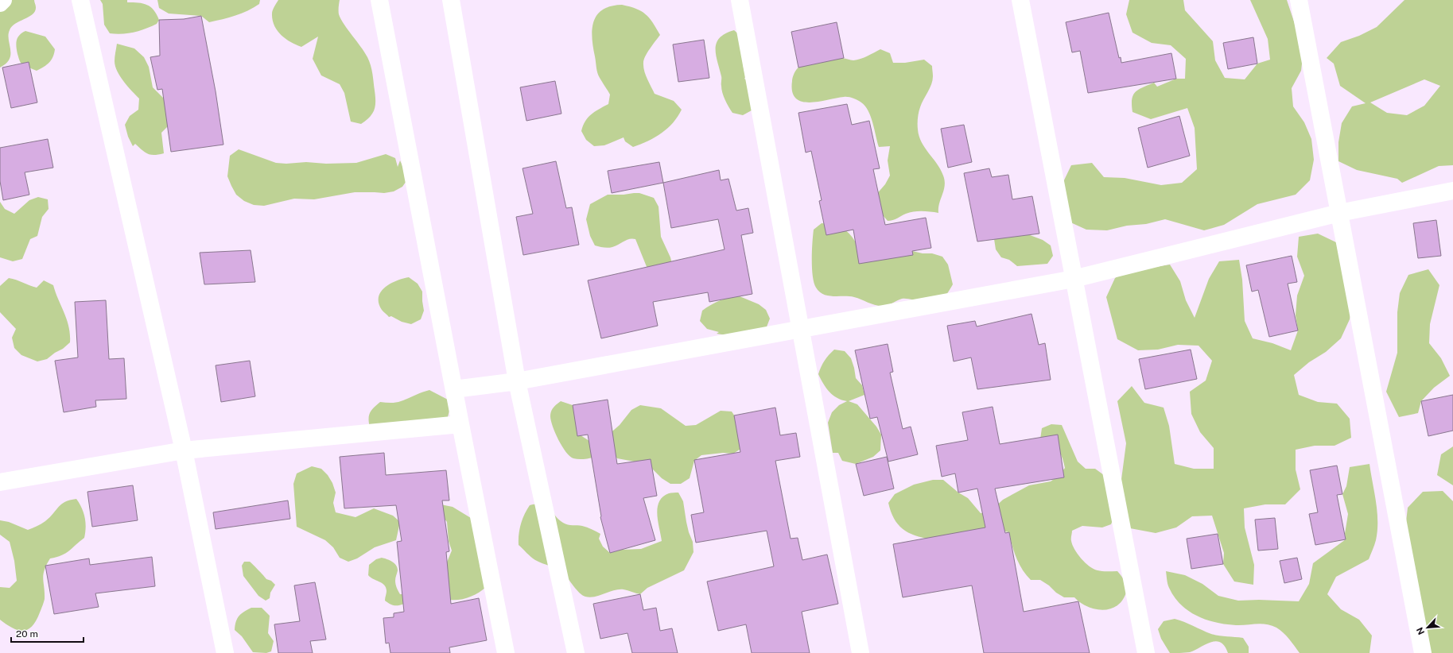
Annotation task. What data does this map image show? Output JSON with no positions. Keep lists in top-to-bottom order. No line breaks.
{"scale_bar":"20 m","north":"bottom left"}
